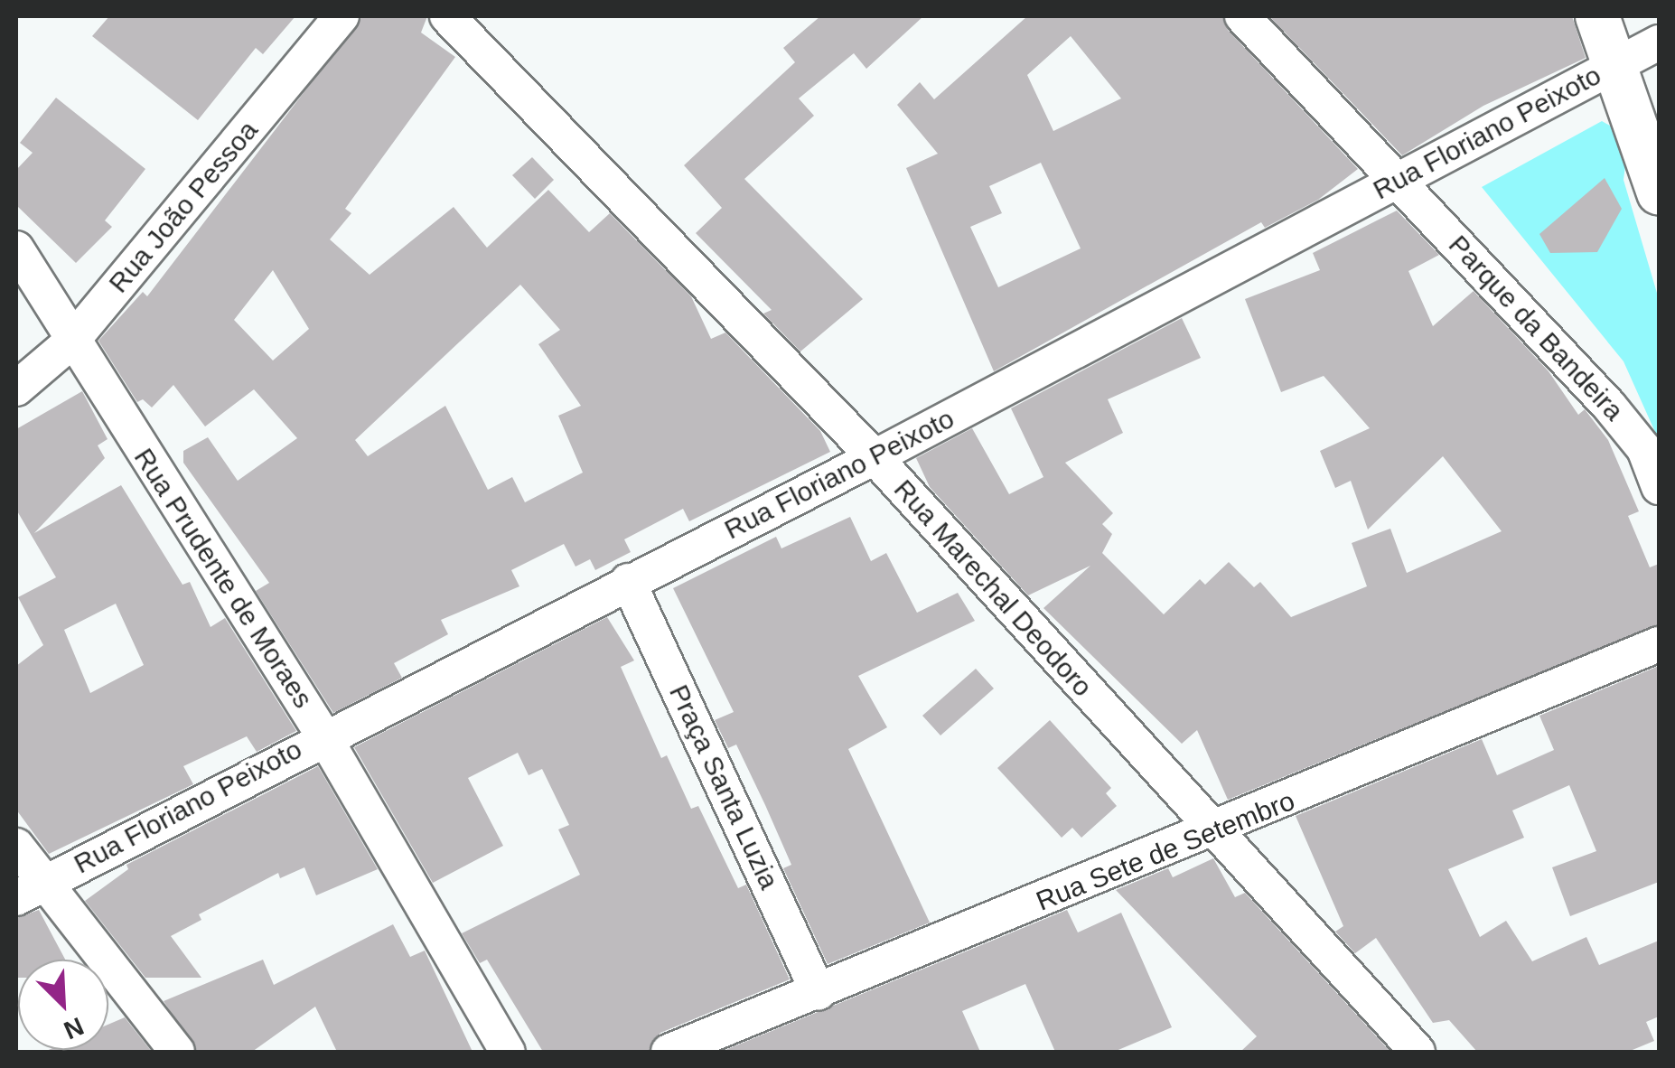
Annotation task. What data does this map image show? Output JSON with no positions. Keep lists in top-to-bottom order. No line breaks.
{"streets":{"street":["Rua Floriano Peixoto","Rua João Pessoa","Parque da Bandeira","Rua Prudente de Moraes","Rua Marechal Deodoro","Praça Santa Luzia","Rua Sete de Setembro"]},"crossings":[["Rua Floriano Peixoto","Parque da Bandeira"],["Rua Floriano Peixoto","Rua Prudente de Moraes"],["Rua Floriano Peixoto","Rua Marechal Deodoro"],["Rua Floriano Peixoto","Praça Santa Luzia"],["Rua João Pessoa","Rua Prudente de Moraes"],["Rua Marechal Deodoro","Rua Sete de Setembro"],["Praça Santa Luzia","Rua Sete de Setembro"]],"north":"bottom right"}
